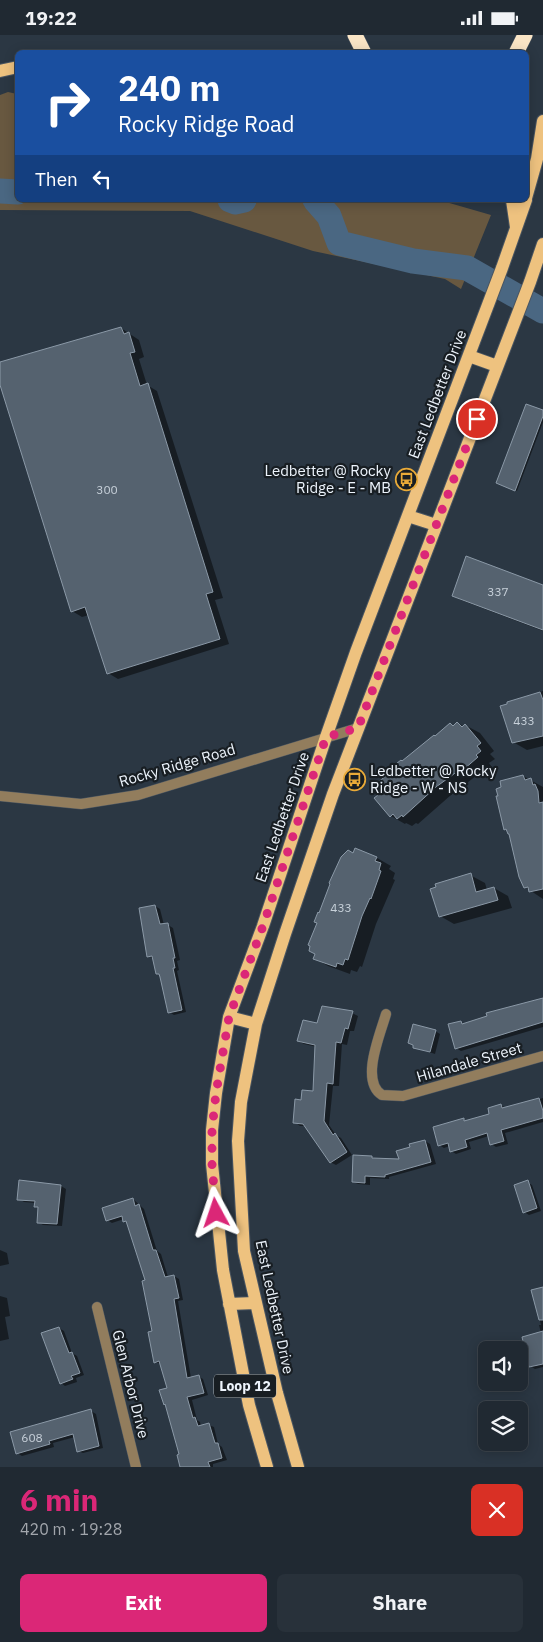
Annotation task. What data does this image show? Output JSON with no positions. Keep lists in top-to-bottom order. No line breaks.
{"streets":{"main road":["East Ledbetter Drive","Loop 12"],"street":["Rocky Ridge Road","Hilandale Street","Glen Arbor Drive"]},"crossings":[["East Ledbetter Drive","Rocky Ridge Road"]],"places":{"bus stop":["Ledbetter @ Rocky Ridge - E - MB","Ledbetter @ Rocky Ridge - W - NS"]},"house_numbers":["300","337","433","433","608"],"page":{"status":"19:22","turn":["240 m","Rocky Ridge Road"],"then":"Then","heading":["6 min","420 m · 19:28"],"buttons":["Exit","Share"]}}
